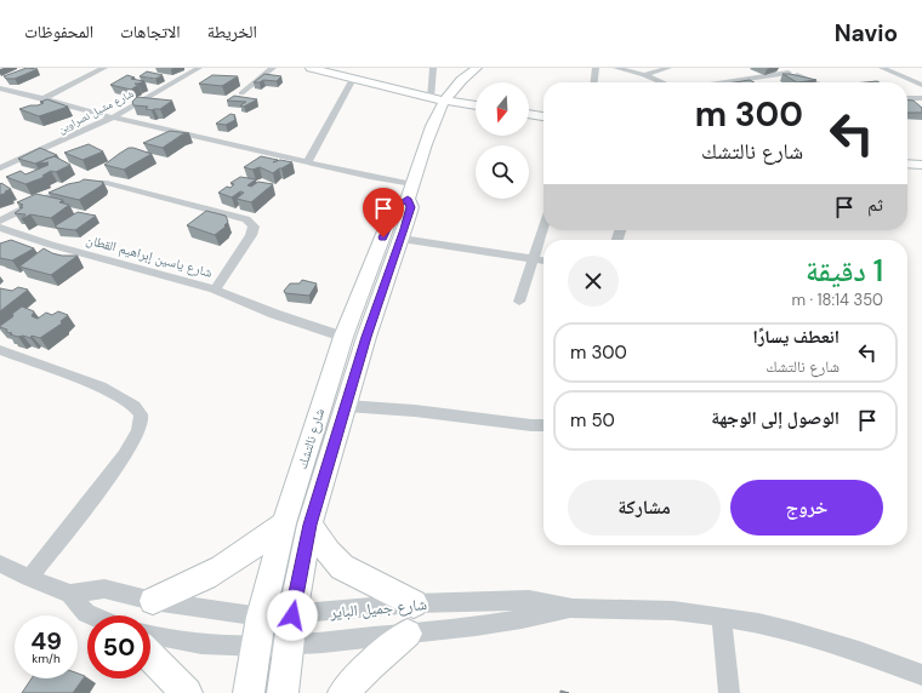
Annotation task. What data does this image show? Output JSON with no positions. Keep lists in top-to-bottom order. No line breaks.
{"streets":{"main road":["شارع نالتشك"],"street":["شارع مشيل نصراوين","شارع ياسين إبراهيم القطان","شارع جميل الباير"]},"crossings":[["شارع ياسين إبراهيم القطان","شارع نالتشك"],["شارع نالتشك","شارع جميل الباير"]],"north":"bottom","page":{"header":"Navio","nav":["الخريطة","الاتجاهات","المحفوظات"],"turn":["300 m","شارع نالتشك"],"then":"ثم","heading":["1 دقيقة","350 m · 18:14"],"list":[{"name":"انعطف يسارًا","note":"شارع نالتشك","value":"300 m"},{"name":"الوصول إلى الوجهة","value":"50 m"}],"buttons":["خروج","مشاركة"],"speed":"49 km/h","limit":"50"}}
